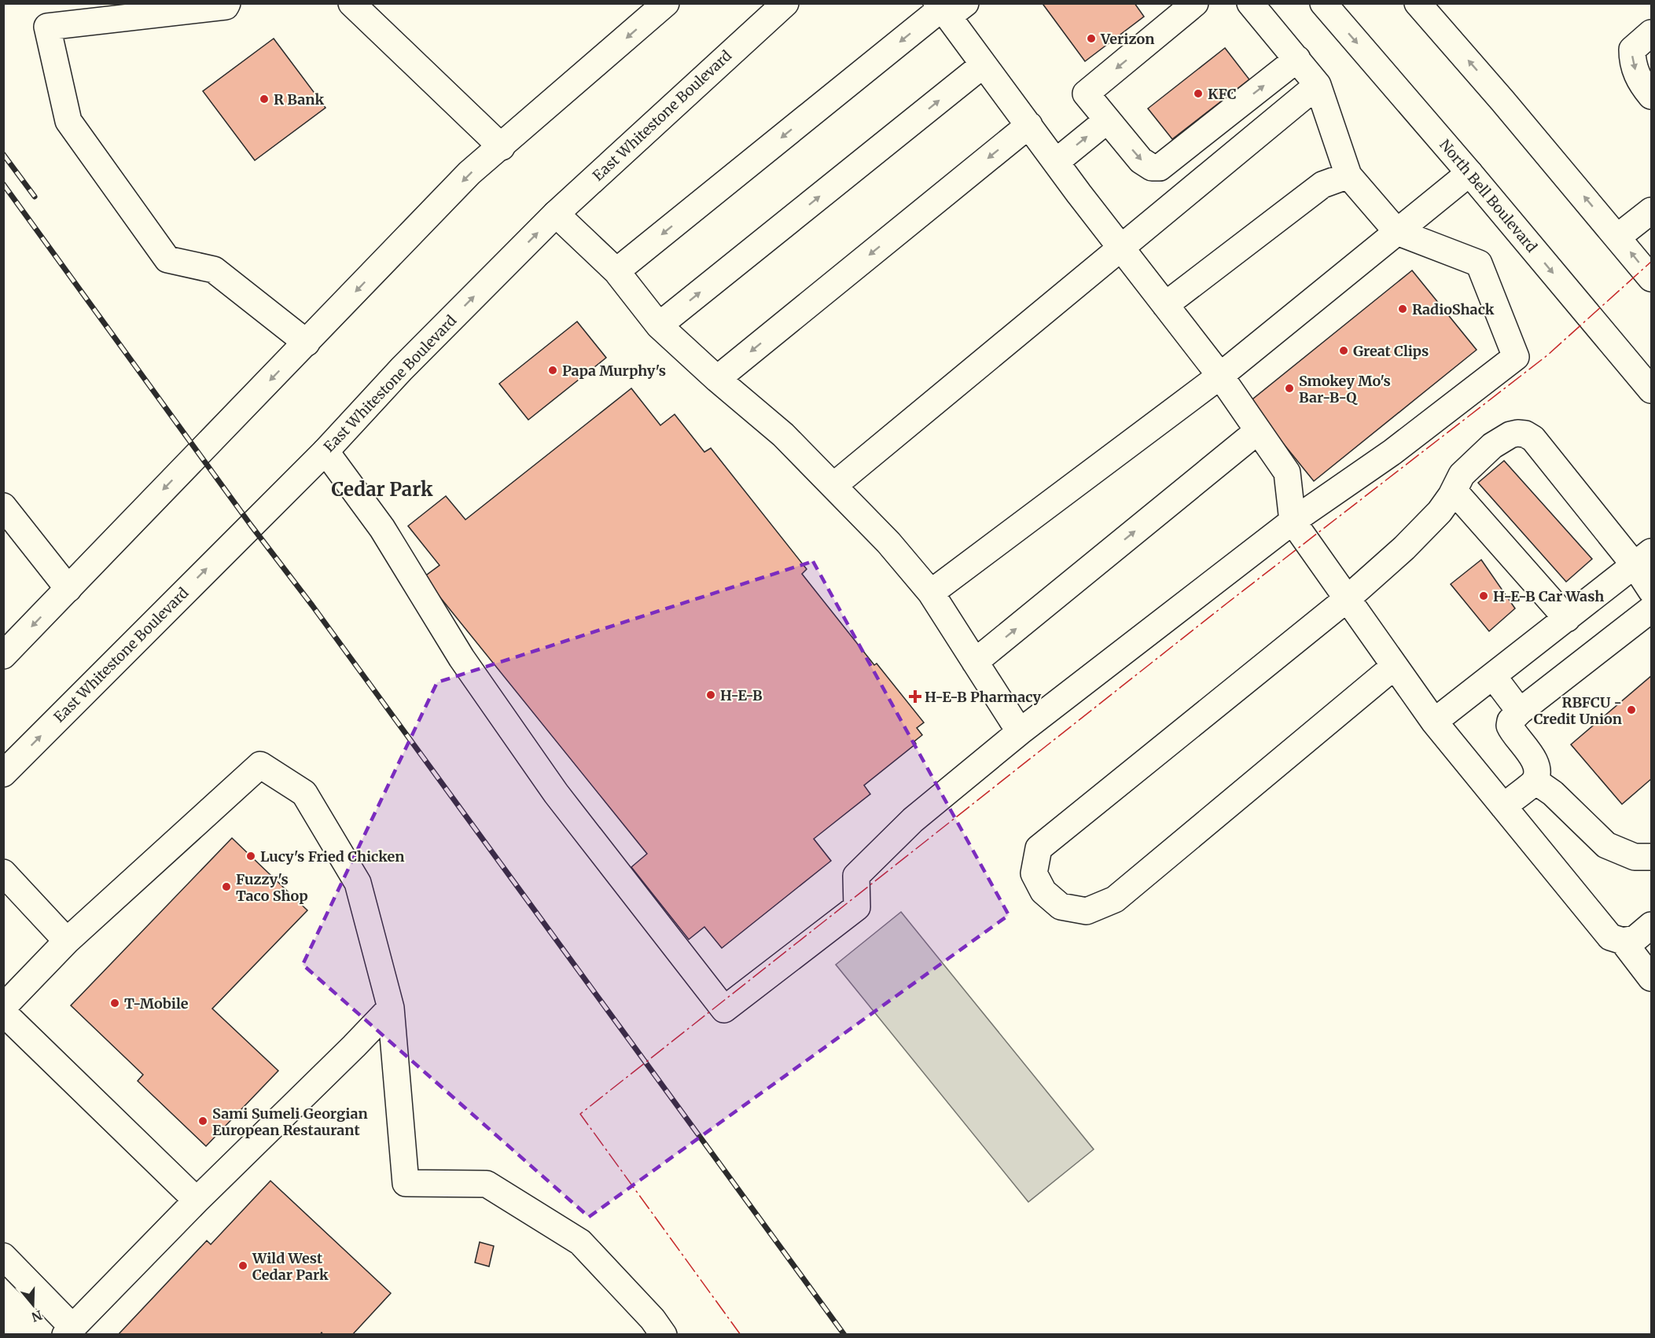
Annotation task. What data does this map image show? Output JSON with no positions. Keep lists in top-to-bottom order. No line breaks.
{"streets":{"main road":["East Whitestone Boulevard","North Bell Boulevard"]},"districts":["Cedar Park"],"places":{"other":["Verizon","KFC","R Bank","RadioShack","Great Clips","Papa Murphy's","Smokey Mo's Bar-B-Q","H-E-B Car Wash","H-E-B","RBFCU - Credit Union","Lucy's Fried Chicken","Fuzzy's Taco Shop","T-Mobile","Sami Sumeli Georgian European Restaurant","Wild West Cedar Park"],"health":["H-E-B Pharmacy"]},"north":"bottom"}
